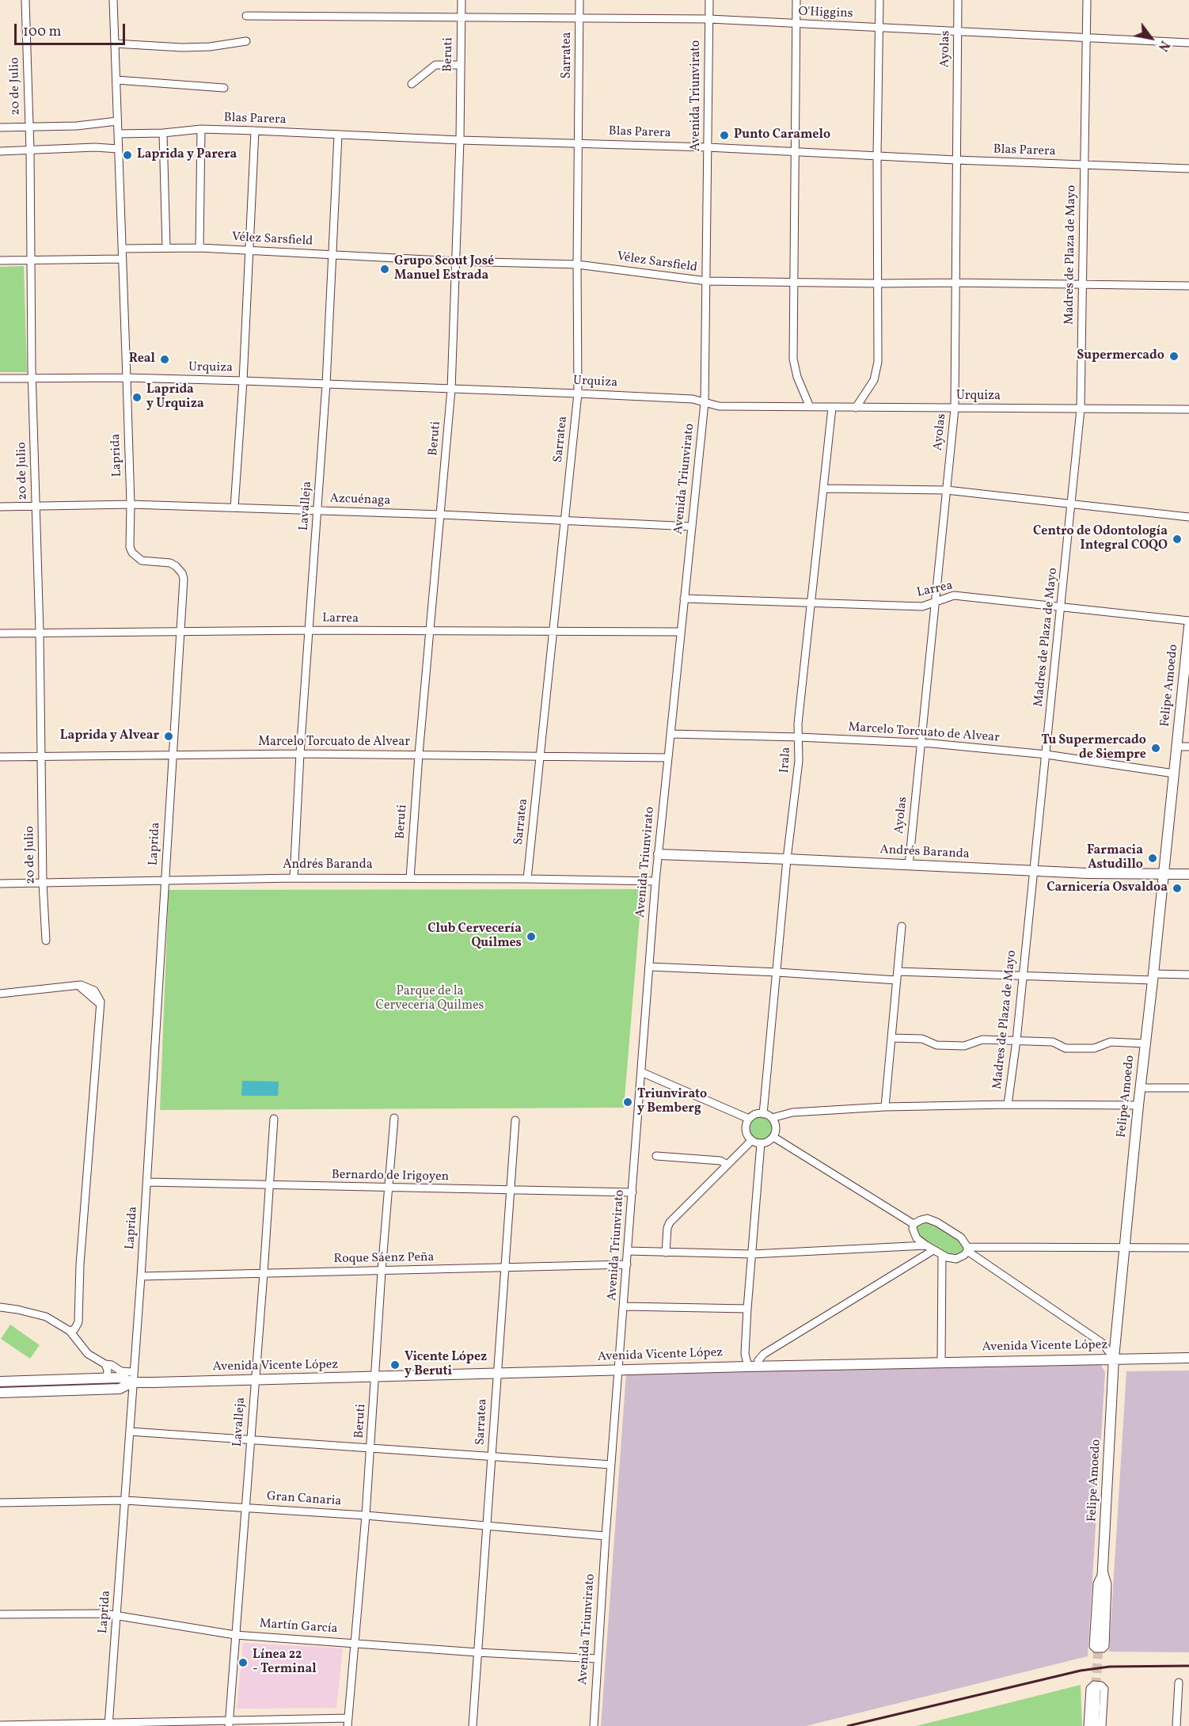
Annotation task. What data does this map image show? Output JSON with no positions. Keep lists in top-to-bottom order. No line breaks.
{"streets":{"main road":["Felipe Amoedo","Andrés Baranda","Avenida Vicente López"],"street":["O'Higgins","Ayolas","Beruti","Sarratea","20 de Julio","Avenida Triunvirato","Blas Parera","Vélez Sarsfield","Madres de Plaza de Mayo","Urquiza","Laprida","Azcuénaga","Lavalleja","Larrea","Marcelo Torcuato de Alvear","Irala","Bernardo de Irigoyen","Roque Sáenz Peña","Gran Canaria","Martín García"]},"crossings":[["O'Higgins","Ayolas"],["O'Higgins","Beruti"],["O'Higgins","Sarratea"],["O'Higgins","Avenida Triunvirato"],["O'Higgins","Madres de Plaza de Mayo"],["Ayolas","Blas Parera"],["Ayolas","Vélez Sarsfield"],["Ayolas","Urquiza"],["Ayolas","Larrea"],["Ayolas","Marcelo Torcuato de Alvear"],["Ayolas","Andrés Baranda"],["Beruti","Blas Parera"],["Beruti","Vélez Sarsfield"],["Beruti","Urquiza"],["Beruti","Azcuénaga"],["Beruti","Larrea"],["Beruti","Marcelo Torcuato de Alvear"],["Beruti","Andrés Baranda"],["Beruti","Bernardo de Irigoyen"],["Beruti","Roque Sáenz Peña"],["Beruti","Avenida Vicente López"],["Beruti","Gran Canaria"],["Beruti","Martín García"],["Sarratea","Blas Parera"],["Sarratea","Vélez Sarsfield"],["Sarratea","Urquiza"],["Sarratea","Azcuénaga"],["Sarratea","Larrea"],["Sarratea","Marcelo Torcuato de Alvear"],["Sarratea","Andrés Baranda"],["Sarratea","Bernardo de Irigoyen"],["Sarratea","Roque Sáenz Peña"],["Sarratea","Avenida Vicente López"],["Sarratea","Gran Canaria"],["Sarratea","Martín García"],["20 de Julio","Urquiza"],["20 de Julio","Azcuénaga"],["20 de Julio","Larrea"],["20 de Julio","Marcelo Torcuato de Alvear"],["20 de Julio","Andrés Baranda"],["Avenida Triunvirato","Blas Parera"],["Avenida Triunvirato","Vélez Sarsfield"],["Avenida Triunvirato","Urquiza"],["Avenida Triunvirato","Azcuénaga"],["Avenida Triunvirato","Larrea"],["Avenida Triunvirato","Marcelo Torcuato de Alvear"],["Avenida Triunvirato","Andrés Baranda"],["Avenida Triunvirato","Bernardo de Irigoyen"],["Avenida Triunvirato","Roque Sáenz Peña"],["Avenida Triunvirato","Avenida Vicente López"],["Avenida Triunvirato","Gran Canaria"],["Avenida Triunvirato","Martín García"],["Blas Parera","Madres de Plaza de Mayo"],["Blas Parera","Laprida"],["Blas Parera","Lavalleja"],["Vélez Sarsfield","Madres de Plaza de Mayo"],["Vélez Sarsfield","Laprida"],["Vélez Sarsfield","Lavalleja"],["Madres de Plaza de Mayo","Urquiza"],["Madres de Plaza de Mayo","Larrea"],["Madres de Plaza de Mayo","Marcelo Torcuato de Alvear"],["Madres de Plaza de Mayo","Andrés Baranda"],["Urquiza","Laprida"],["Urquiza","Lavalleja"],["Urquiza","Irala"],["Laprida","Azcuénaga"],["Laprida","Larrea"],["Laprida","Marcelo Torcuato de Alvear"],["Laprida","Andrés Baranda"],["Laprida","Bernardo de Irigoyen"],["Laprida","Roque Sáenz Peña"],["Laprida","Avenida Vicente López"],["Laprida","Gran Canaria"],["Laprida","Martín García"],["Azcuénaga","Lavalleja"],["Lavalleja","Larrea"],["Lavalleja","Marcelo Torcuato de Alvear"],["Lavalleja","Andrés Baranda"],["Lavalleja","Bernardo de Irigoyen"],["Lavalleja","Roque Sáenz Peña"],["Lavalleja","Avenida Vicente López"],["Lavalleja","Gran Canaria"],["Lavalleja","Martín García"],["Larrea","Irala"],["Felipe Amoedo","Marcelo Torcuato de Alvear"],["Felipe Amoedo","Andrés Baranda"],["Felipe Amoedo","Avenida Vicente López"],["Marcelo Torcuato de Alvear","Irala"],["Irala","Andrés Baranda"]],"parks":["Parque de la Cervecería Quilmes"],"places":["Punto Caramelo","Laprida y Parera","Grupo Scout José Manuel Estrada","Supermercado","Real","Laprida y Urquiza","Centro de Odontología Integral COQO","Laprida y Alvear","Tu Supermercado de Siempre","Farmacia Astudillo","Carnicería Osvaldoa","Club Cervecería Quilmes","Triunvirato y Bemberg","Vicente López y Beruti","Línea 22 - Terminal"],"scale_bar":"100 m","north":"bottom right"}
